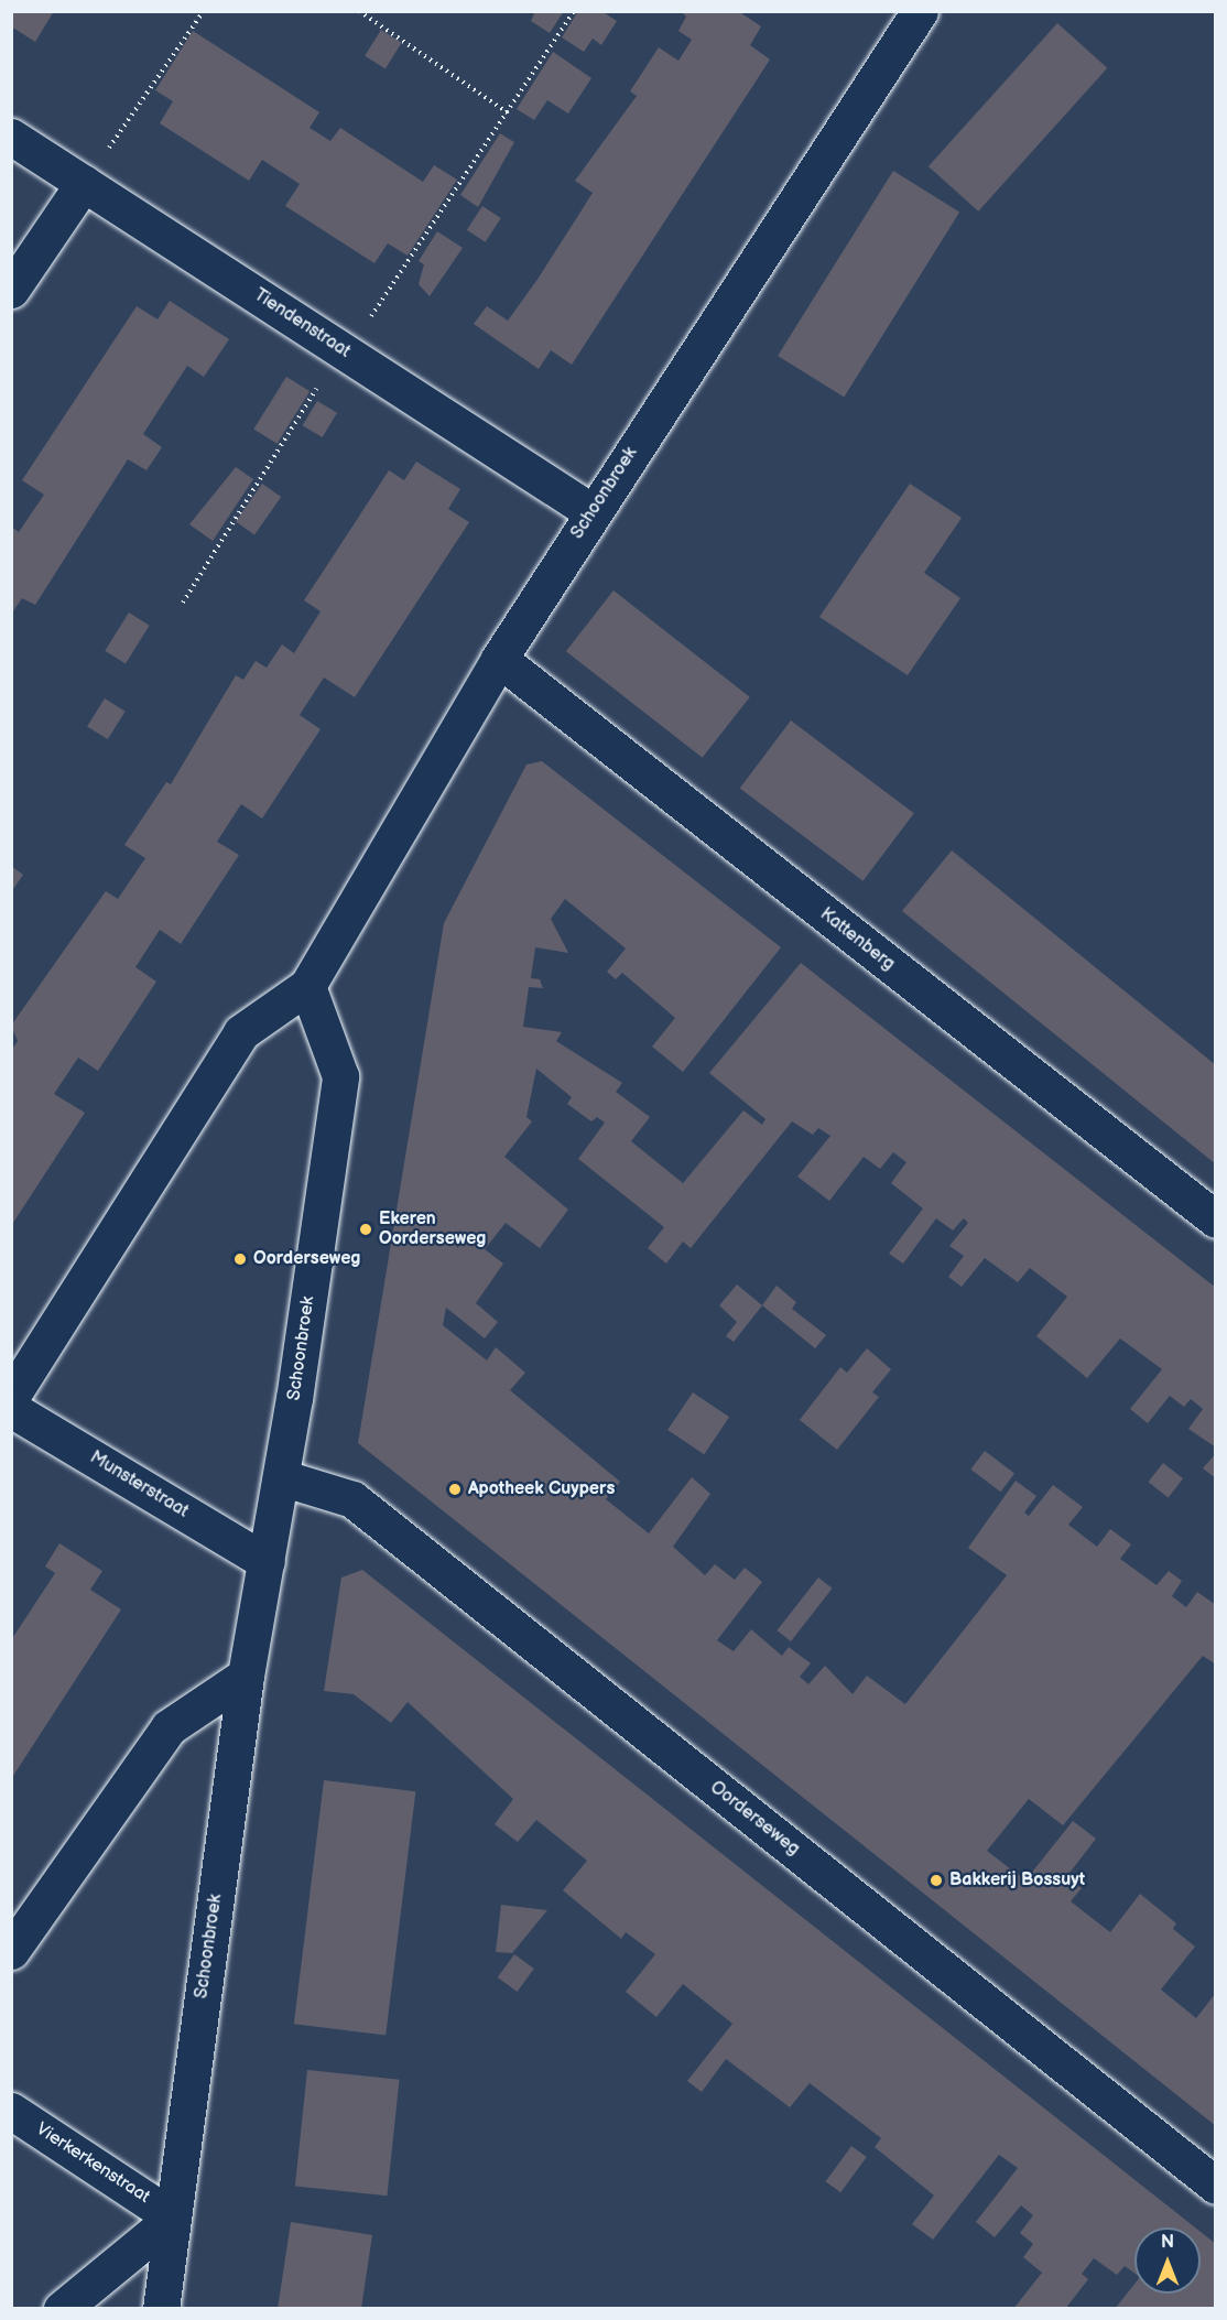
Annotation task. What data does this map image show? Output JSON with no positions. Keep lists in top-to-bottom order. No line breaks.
{"streets":{"street":["Tiendenstraat","Schoonbroek","Kattenberg","Munsterstraat","Oorderseweg","Vierkerkenstraat"]},"crossings":[["Tiendenstraat","Schoonbroek"],["Schoonbroek","Kattenberg"],["Schoonbroek","Munsterstraat"],["Schoonbroek","Oorderseweg"],["Schoonbroek","Vierkerkenstraat"]],"places":["Ekeren Oorderseweg","Oorderseweg","Apotheek Cuypers","Bakkerij Bossuyt"],"north":"top"}
